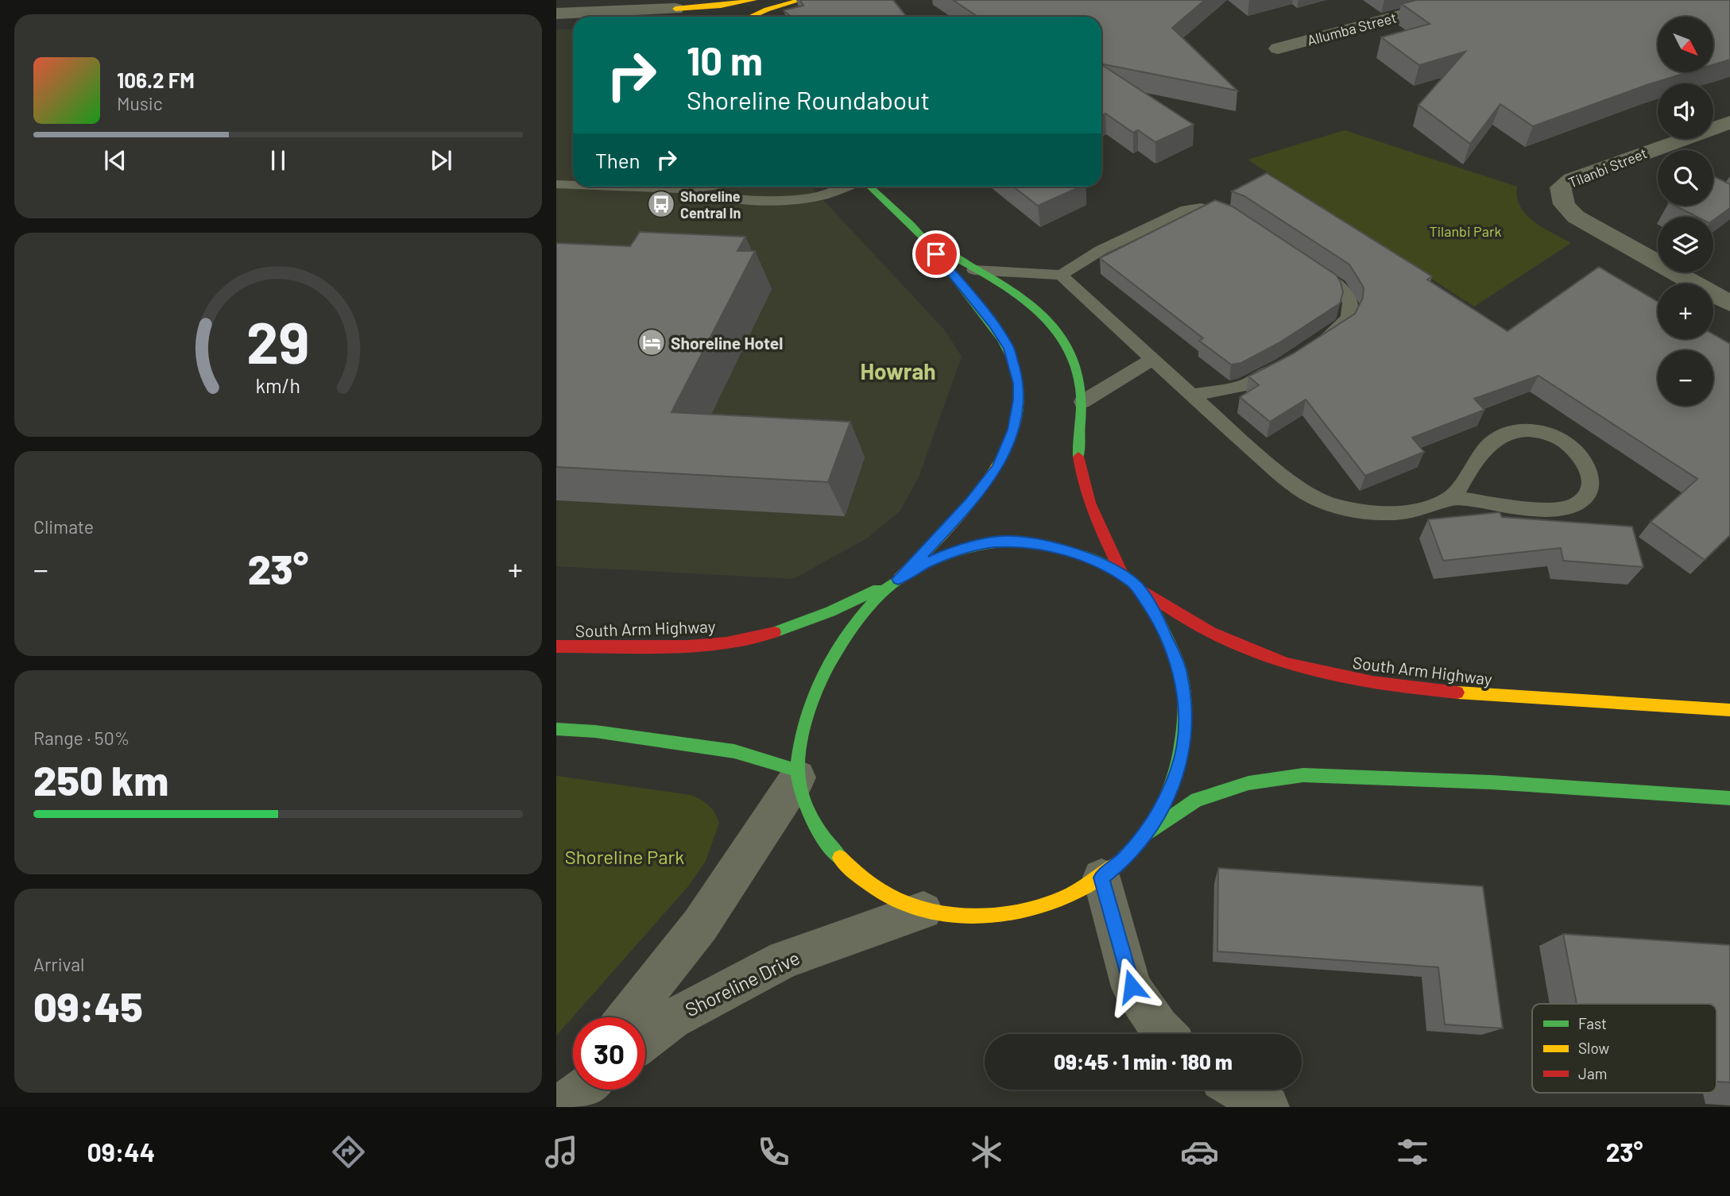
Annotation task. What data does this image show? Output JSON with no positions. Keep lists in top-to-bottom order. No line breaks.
{"streets":{"main road":["South Arm Highway"],"street":["Allumba Street","Tilanbi Street","Shoreline Drive"]},"districts":["Howrah"],"parks":["Tilanbi Park","Shoreline Park"],"places":{"bus stop":["Shoreline Central In"],"hotel":["Shoreline Hotel"]},"legend":["Fast","Slow","Jam"],"north":"bottom right","page":{"map_buttons":["+","−"],"turn":["10 m","Shoreline Roundabout"],"song":["106.2 FM","Music"],"then":"Then","tile":["Climate",["Range · 50%","250 km"],["Arrival","09:45"]],"heat":["−","23°","+"],"limit":"30","trip":"09:45 · 1 min · 180 m","tabs":["09:44","23°"],"gauge":["29","km/h"]}}
